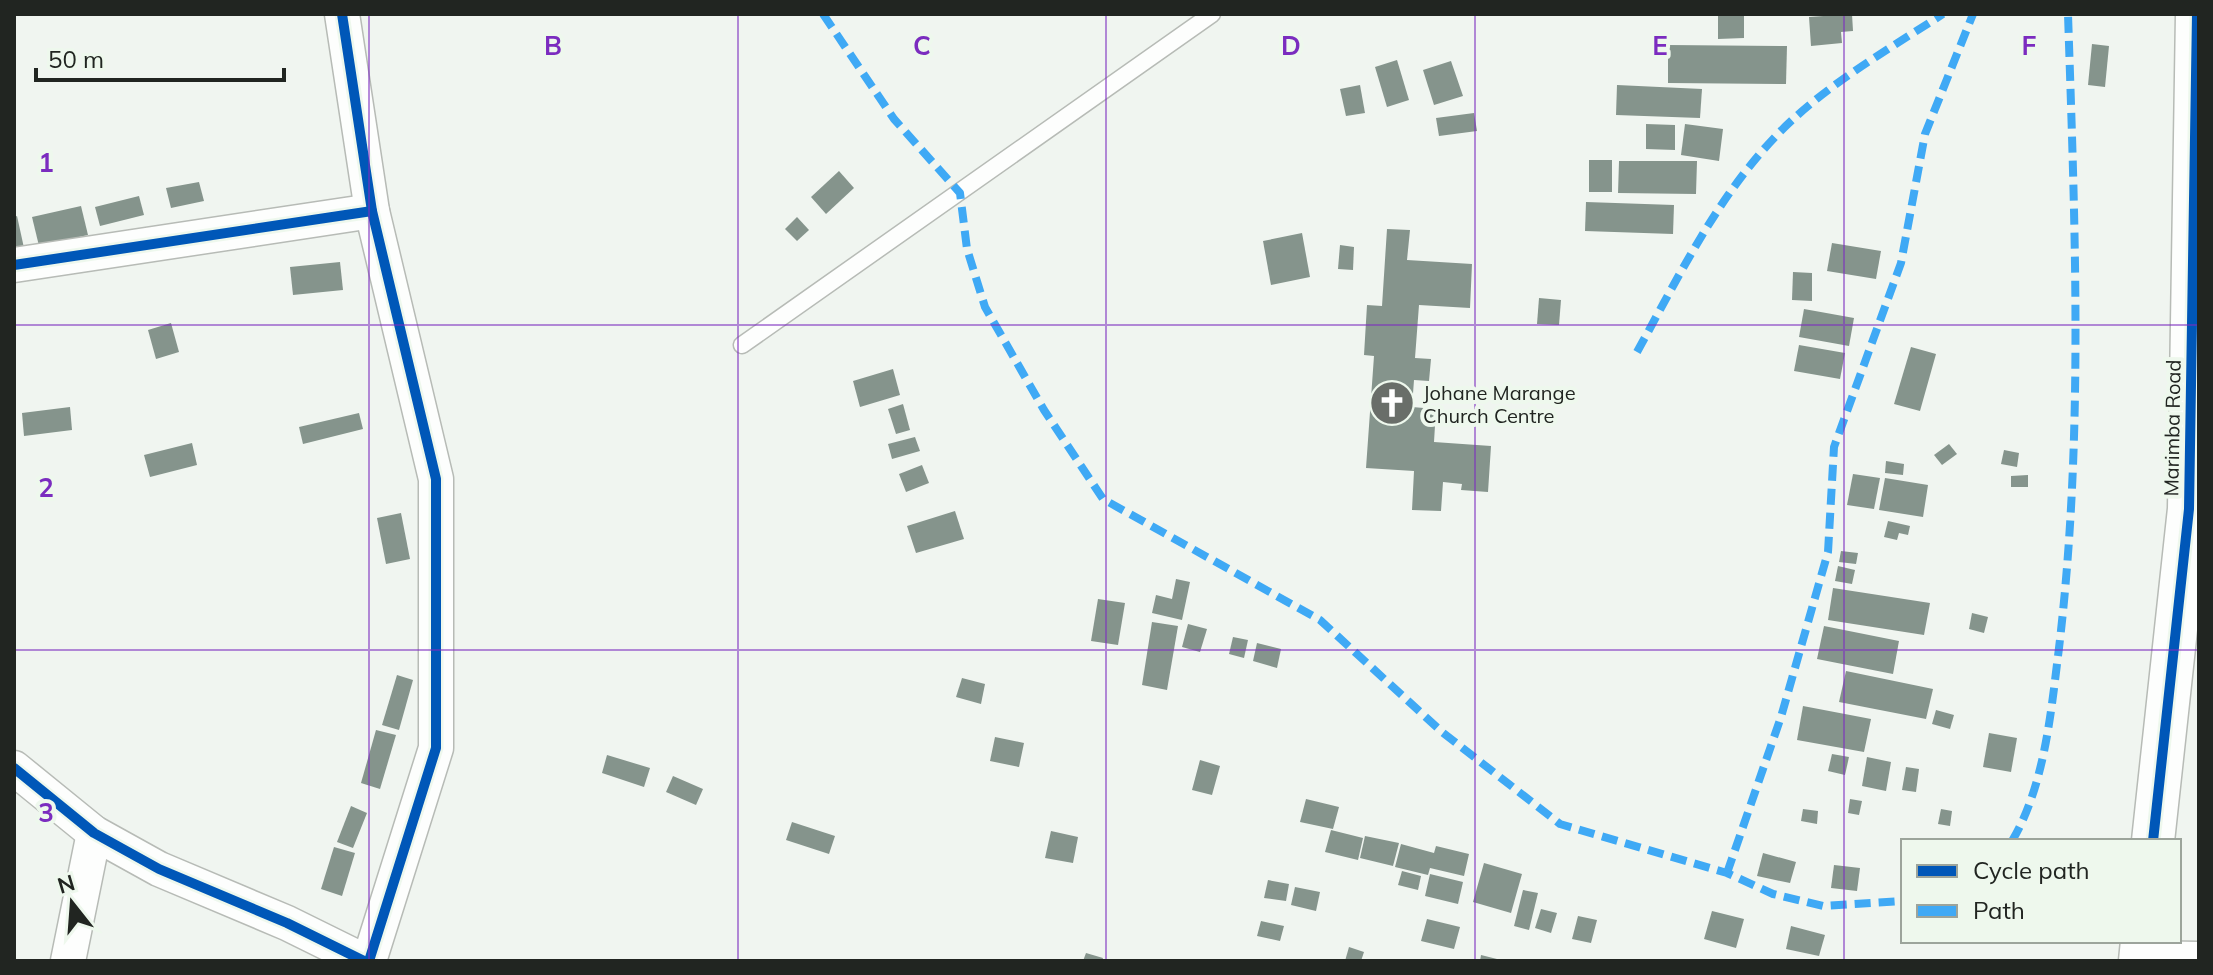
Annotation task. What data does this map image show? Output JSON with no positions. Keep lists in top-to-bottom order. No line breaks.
{"streets":{"street":["Marimba Road"]},"places":{"church":["Johane Marange Church Centre"]},"legend":["Cycle path","Path"],"scale_bar":"50 m","north":"top","grid":{"columns":["B","C","D","E","F"],"rows":["1","2","3"]}}
